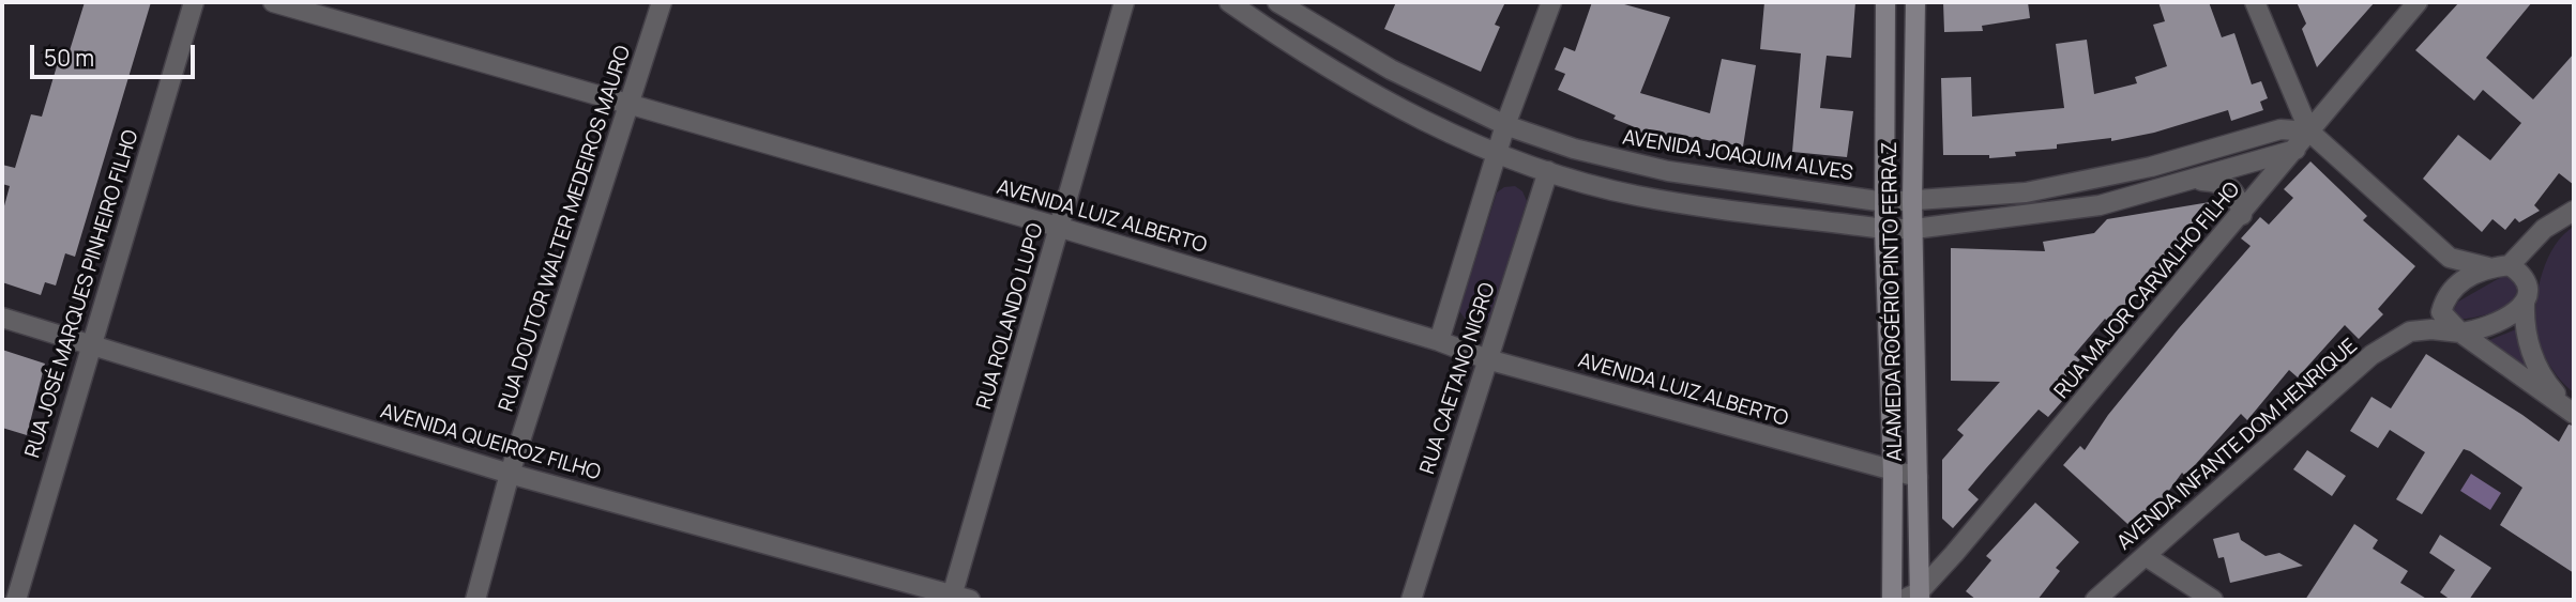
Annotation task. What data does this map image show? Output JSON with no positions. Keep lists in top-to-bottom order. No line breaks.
{"streets":{"street":["AVENIDA JOAQUIM ALVES","AVENIDA LUIZ ALBERTO","RUA DOUTOR WALTER MEDEIROS MAURO","RUA MAJOR CARVALHO FILHO","RUA JOSÉ MARQUES PINHEIRO FILHO","ALAMEDA ROGÉRIO PINTO FERRAZ","RUA ROLANDO LUPO","RUA CAETANO NIGRO","AVENIDA QUEIROZ FILHO","AVENDA INFANTE DOM HENRIQUE"]},"crossings":[["AVENIDA JOAQUIM ALVES","RUA MAJOR CARVALHO FILHO"],["AVENIDA JOAQUIM ALVES","ALAMEDA ROGÉRIO PINTO FERRAZ"],["AVENIDA JOAQUIM ALVES","RUA CAETANO NIGRO"],["AVENIDA LUIZ ALBERTO","RUA DOUTOR WALTER MEDEIROS MAURO"],["AVENIDA LUIZ ALBERTO","ALAMEDA ROGÉRIO PINTO FERRAZ"],["AVENIDA LUIZ ALBERTO","RUA ROLANDO LUPO"],["AVENIDA LUIZ ALBERTO","RUA CAETANO NIGRO"],["RUA DOUTOR WALTER MEDEIROS MAURO","AVENIDA QUEIROZ FILHO"],["RUA MAJOR CARVALHO FILHO","ALAMEDA ROGÉRIO PINTO FERRAZ"],["RUA JOSÉ MARQUES PINHEIRO FILHO","AVENIDA QUEIROZ FILHO"],["RUA ROLANDO LUPO","AVENIDA QUEIROZ FILHO"]],"scale_bar":"50 m"}
